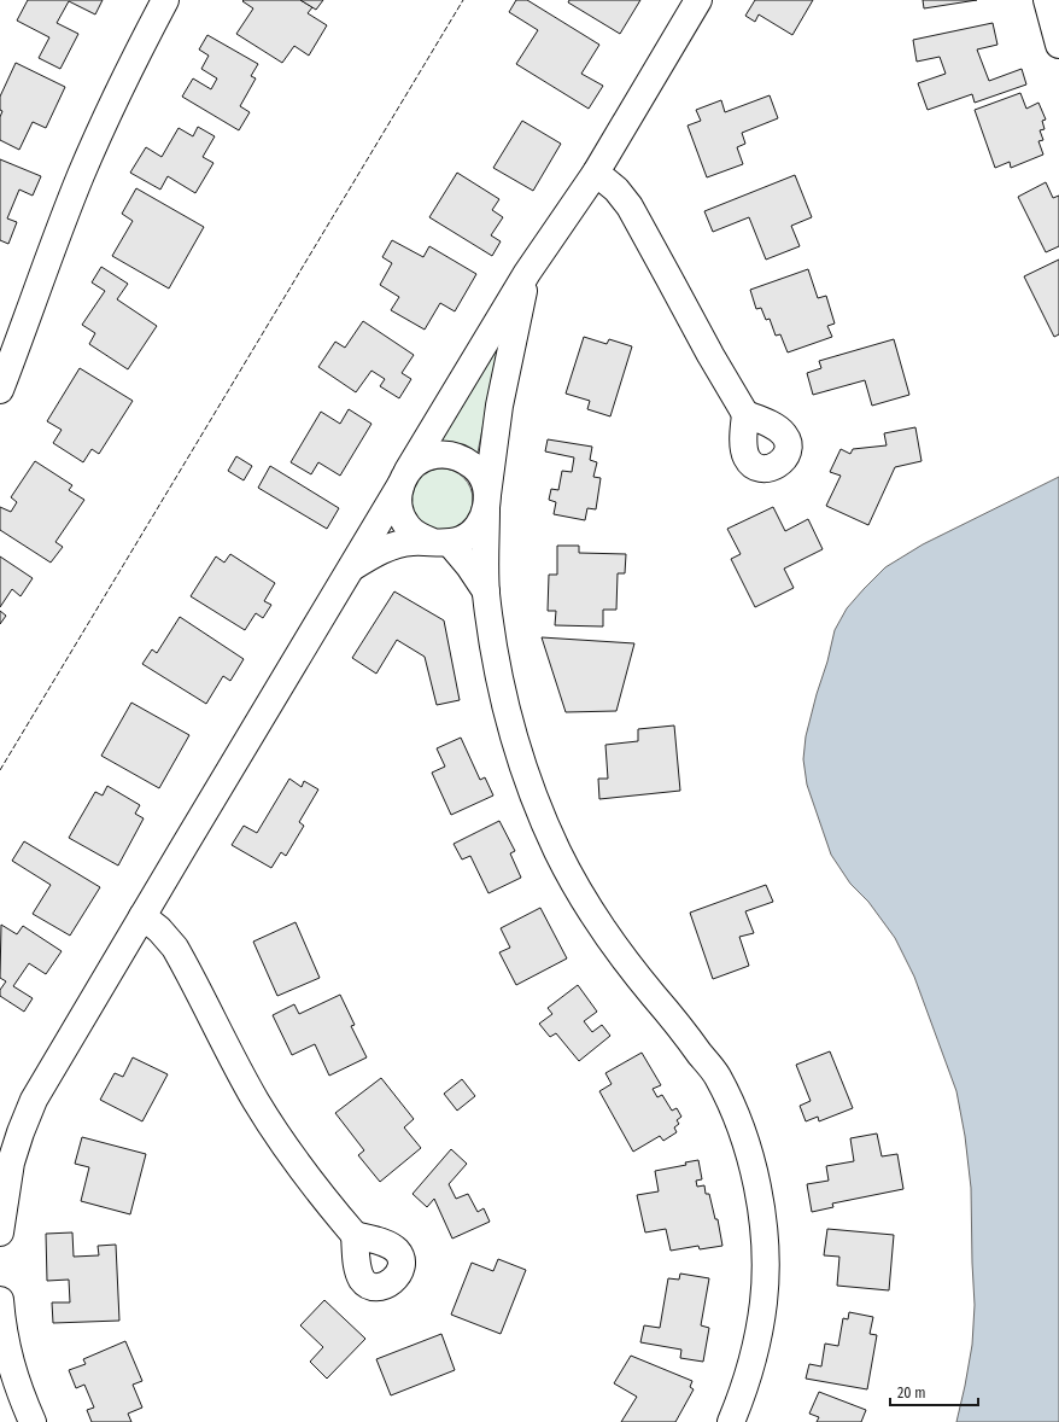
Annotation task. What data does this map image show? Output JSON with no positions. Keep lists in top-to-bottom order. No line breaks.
{"scale_bar":"20 m"}
